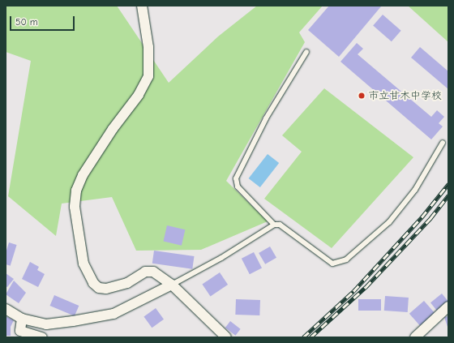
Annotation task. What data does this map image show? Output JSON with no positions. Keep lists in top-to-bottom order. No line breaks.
{"places":["市立甘木中学校"],"scale_bar":"50 m"}
